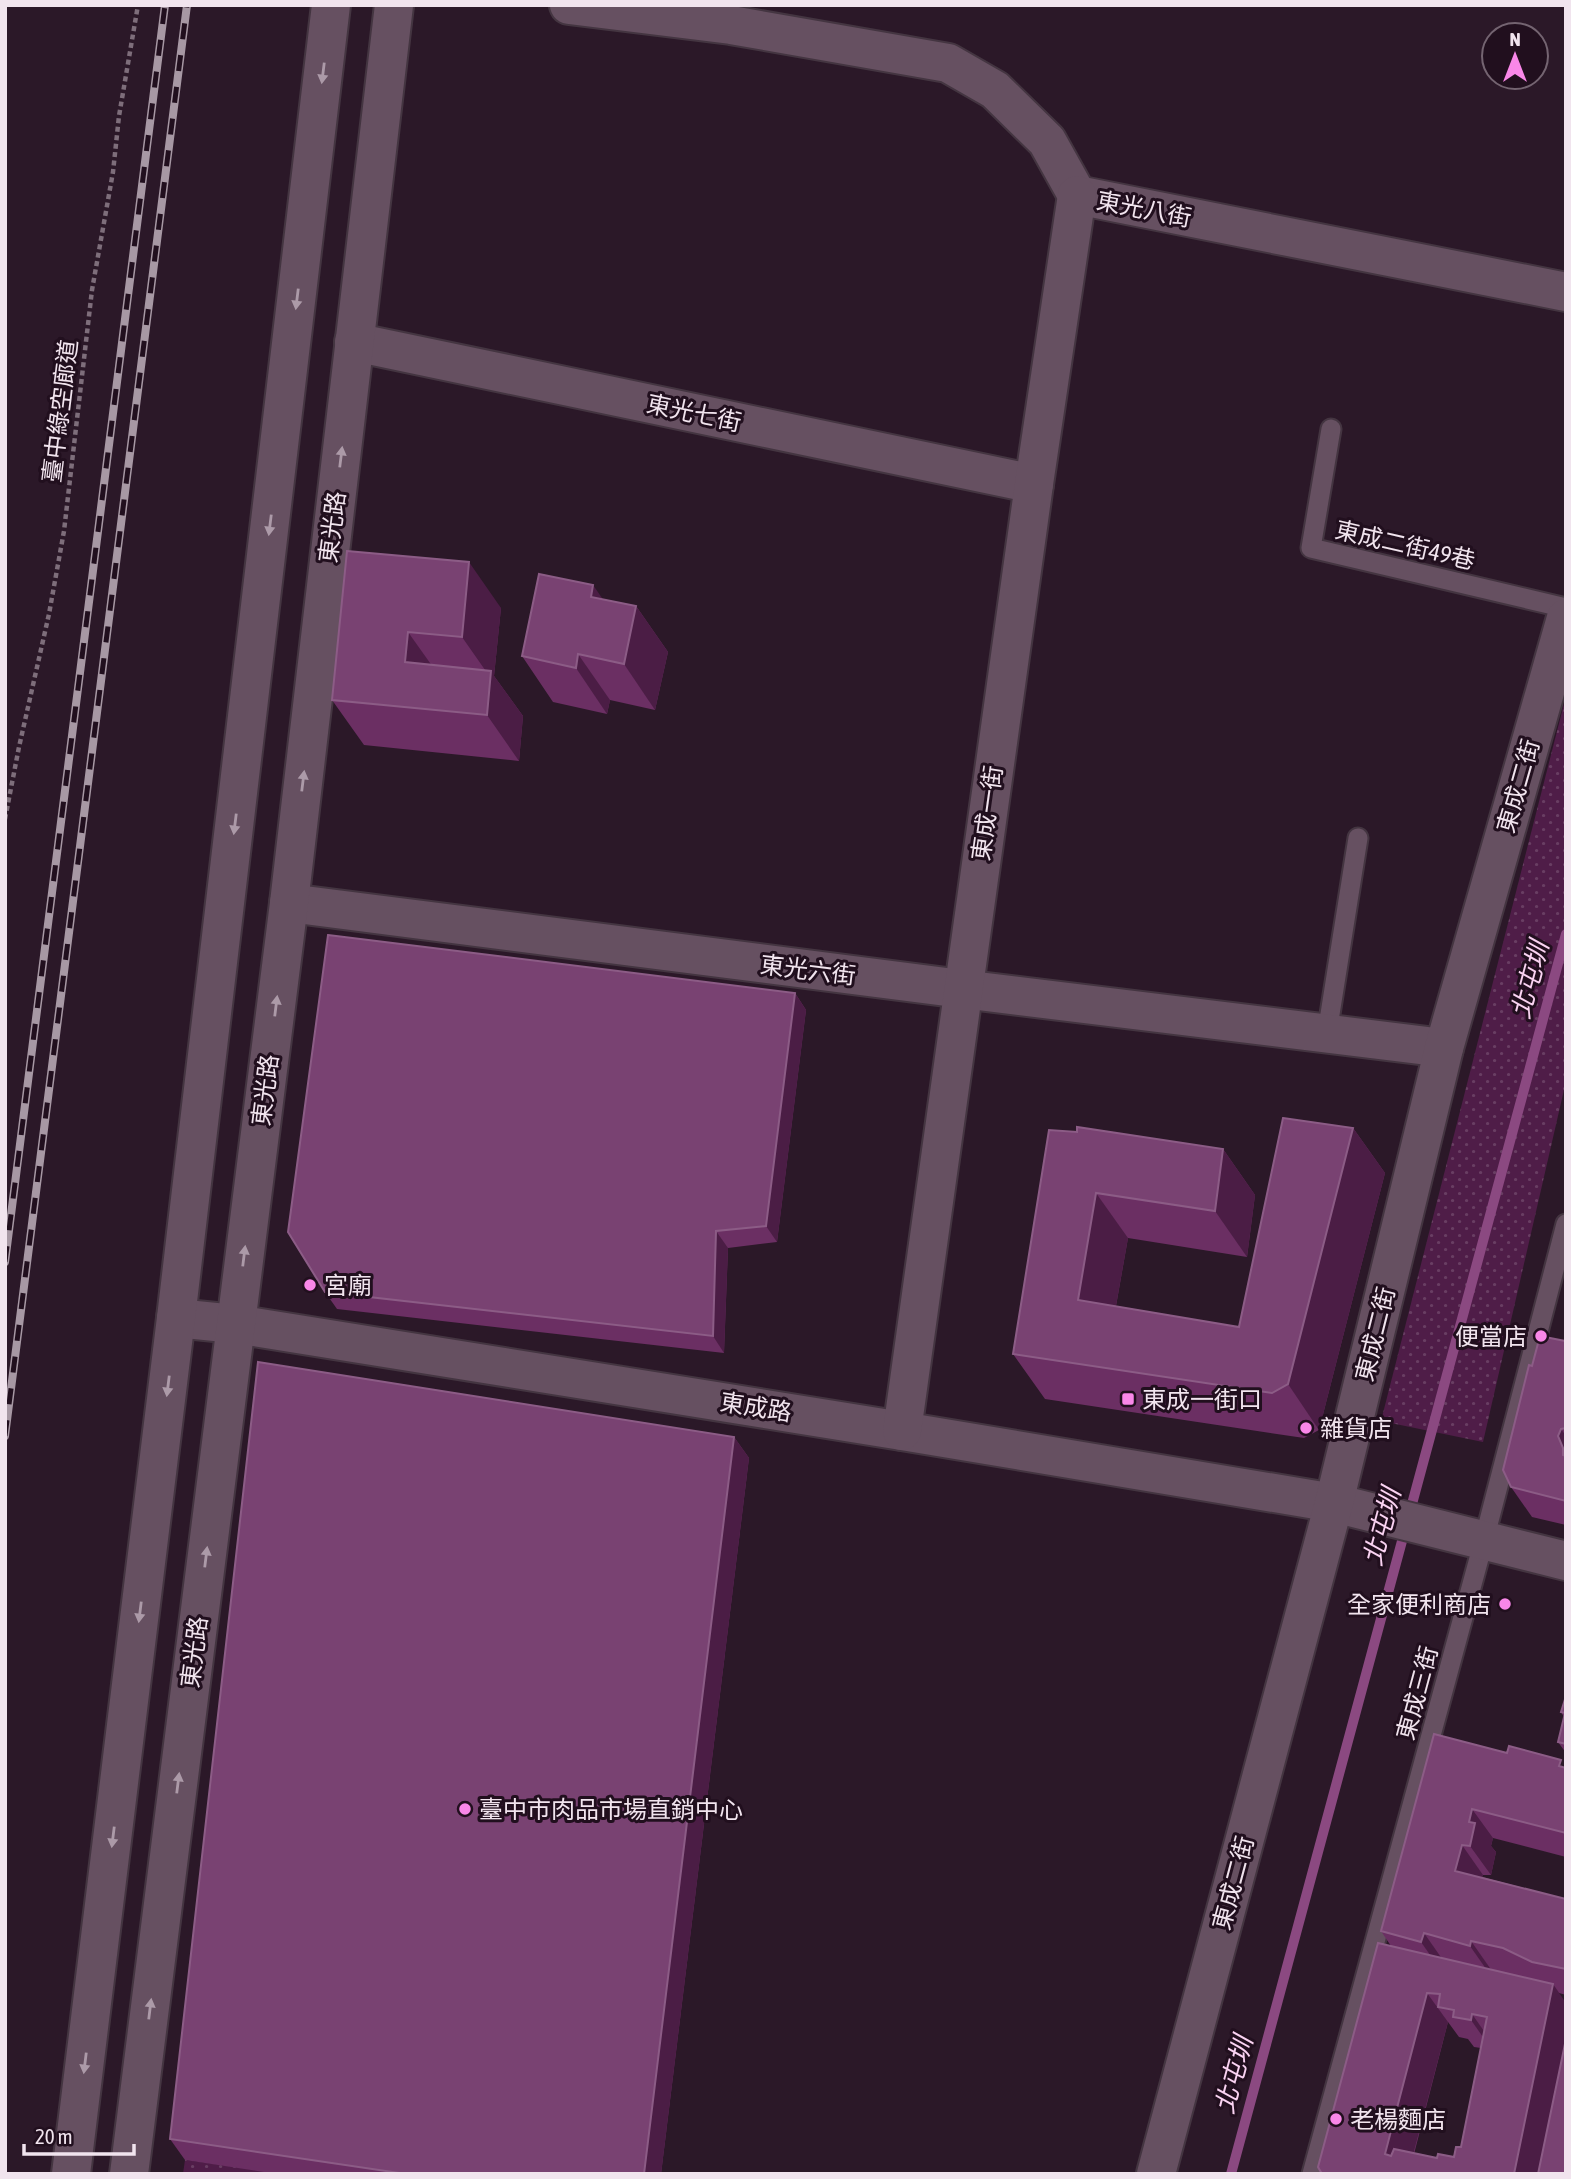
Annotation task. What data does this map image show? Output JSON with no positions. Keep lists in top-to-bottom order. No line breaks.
{"streets":{"street":["東光八街","東光七街","東光路","東成二街","東成一街","東光六街","東成路"],"lane":["東成二街49巷","東成三街"],"path":["臺中綠空廊道"]},"crossings":[["東光八街","東成一街"],["東光七街","東光路"],["東光七街","東成一街"],["東光路","東光六街"],["東光路","東成路"],["東成二街","東光六街"],["東成二街","東成路"],["東成一街","東光六街"],["東成一街","東成路"],["東成路","東成三街"]],"water":["北屯圳"],"places":{"other":["宮廟","便當店","雜貨店","全家便利商店","臺中市肉品市場直銷中心","老楊麵店"],"transit":["東成一街口"]},"scale_bar":"20 m","north":"top"}
